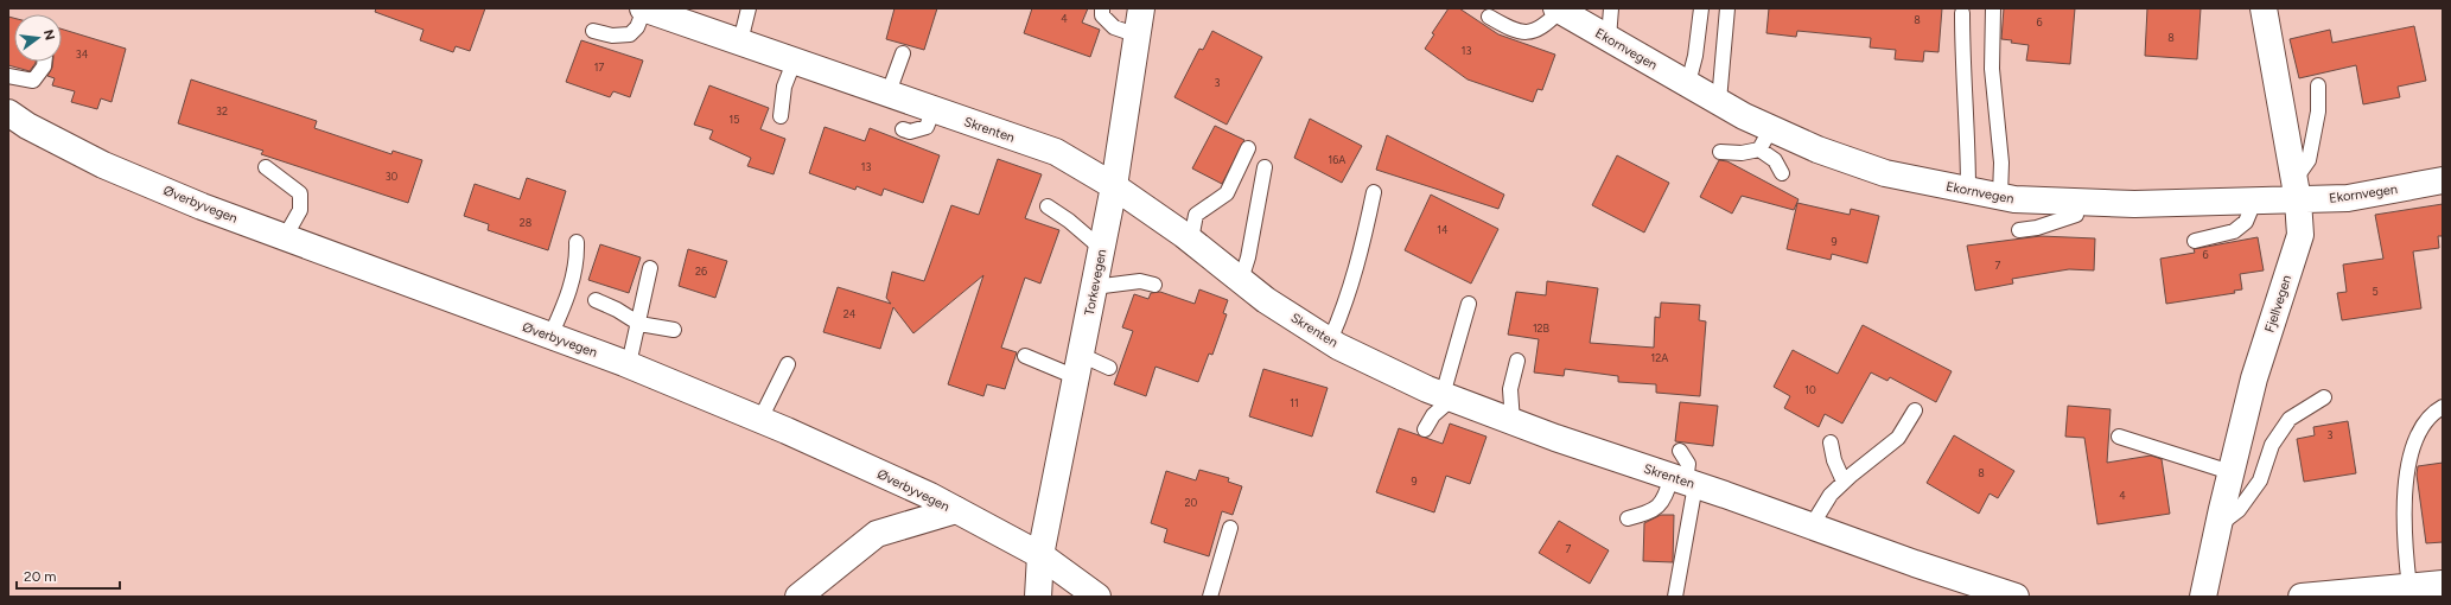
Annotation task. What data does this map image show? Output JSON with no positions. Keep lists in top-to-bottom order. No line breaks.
{"streets":{"street":["Ekornvegen","Skrenten","Øverbyvegen","Torkevegen","Fjellvegen"]},"crossings":[["Ekornvegen","Fjellvegen"],["Skrenten","Torkevegen"],["Øverbyvegen","Torkevegen"]],"house_numbers":["4","8","6","8","13","34","17","3","32","15","16A","13","30","28","14","9","6","7","26","5","24","12B","12A","10","11","3","8","9","4","20","7"],"scale_bar":"20 m","north":"right"}
